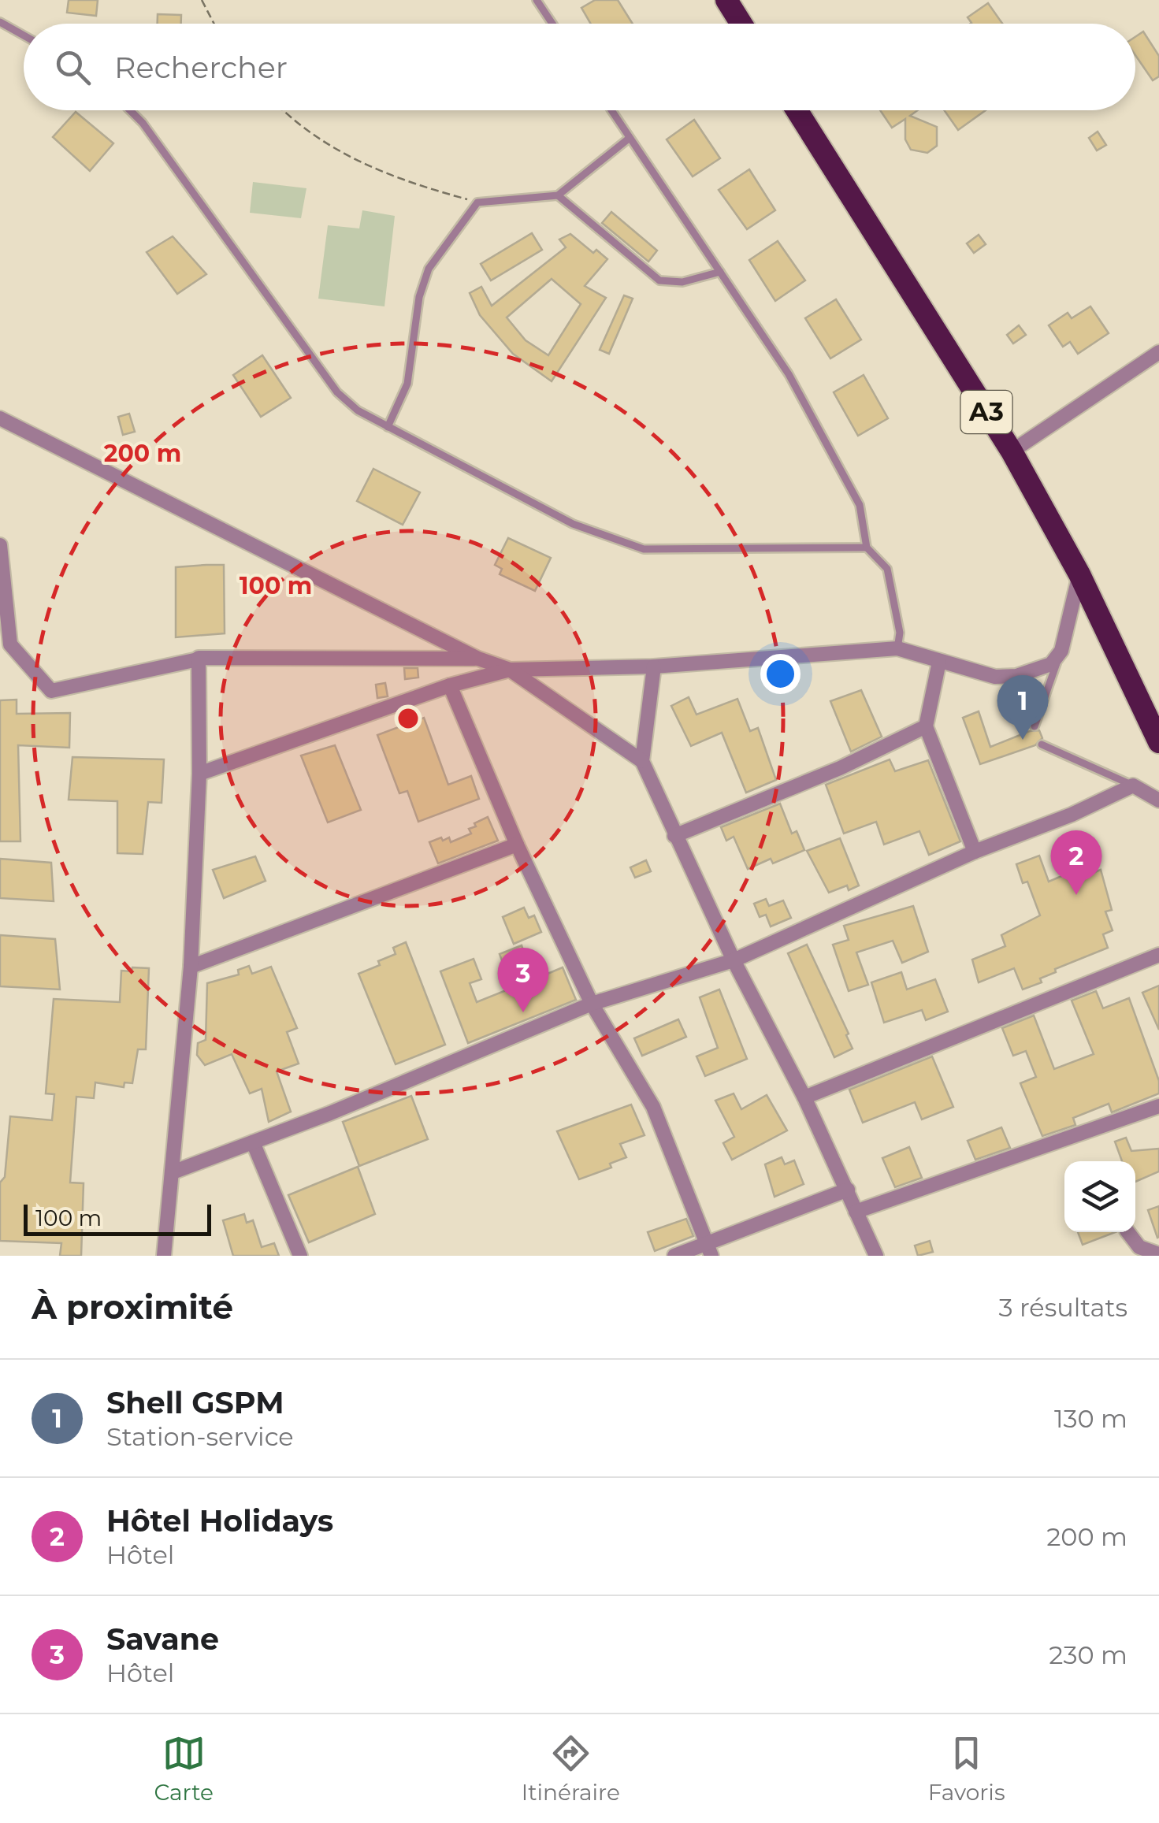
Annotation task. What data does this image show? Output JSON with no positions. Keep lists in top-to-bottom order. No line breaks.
{"streets":{"highway":["A3"]},"scale_bar":"100 m","page":{"search":"Rechercher","pins":["1","2","3"],"scale":"100 m","heading":["À proximité","3 résultats"],"list":[{"mark":"1","name":"Shell GSPM","note":"Station-service","value":"130 m"},{"mark":"2","name":"Hôtel Holidays","note":"Hôtel","value":"200 m"},{"mark":"3","name":"Savane","note":"Hôtel","value":"230 m"}],"nav":["Carte","Itinéraire","Favoris"]},"rings":["200 m","100 m"]}
